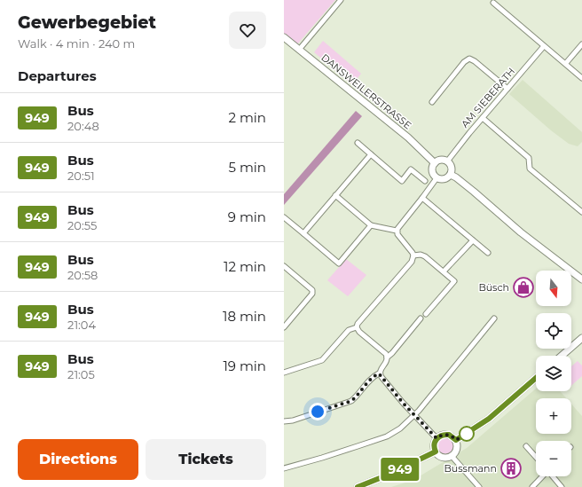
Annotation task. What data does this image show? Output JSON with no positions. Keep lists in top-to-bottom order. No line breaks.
{"streets":{"main road":["DANSWEILERSTRASSE"],"street":["AM SIEBERATH"]},"crossings":[["DANSWEILERSTRASSE","AM SIEBERATH"]],"places":{"shop":["Büsch"],"building":["Bussmann"]},"lines":["bus line 949"],"north":"bottom","page":{"heading":[["Gewerbegebiet","Walk · 4 min · 240 m"],"Departures"],"on_map":"949","list":[{"mark":"949","name":"Bus","note":"20:48","value":"2 min"},{"mark":"949","name":"Bus","note":"20:51","value":"5 min"},{"mark":"949","name":"Bus","note":"20:55","value":"9 min"},{"mark":"949","name":"Bus","note":"20:58","value":"12 min"},{"mark":"949","name":"Bus","note":"21:04","value":"18 min"},{"mark":"949","name":"Bus","note":"21:05","value":"19 min"}],"map_buttons":["+","−"],"buttons":["Directions","Tickets"]}}
